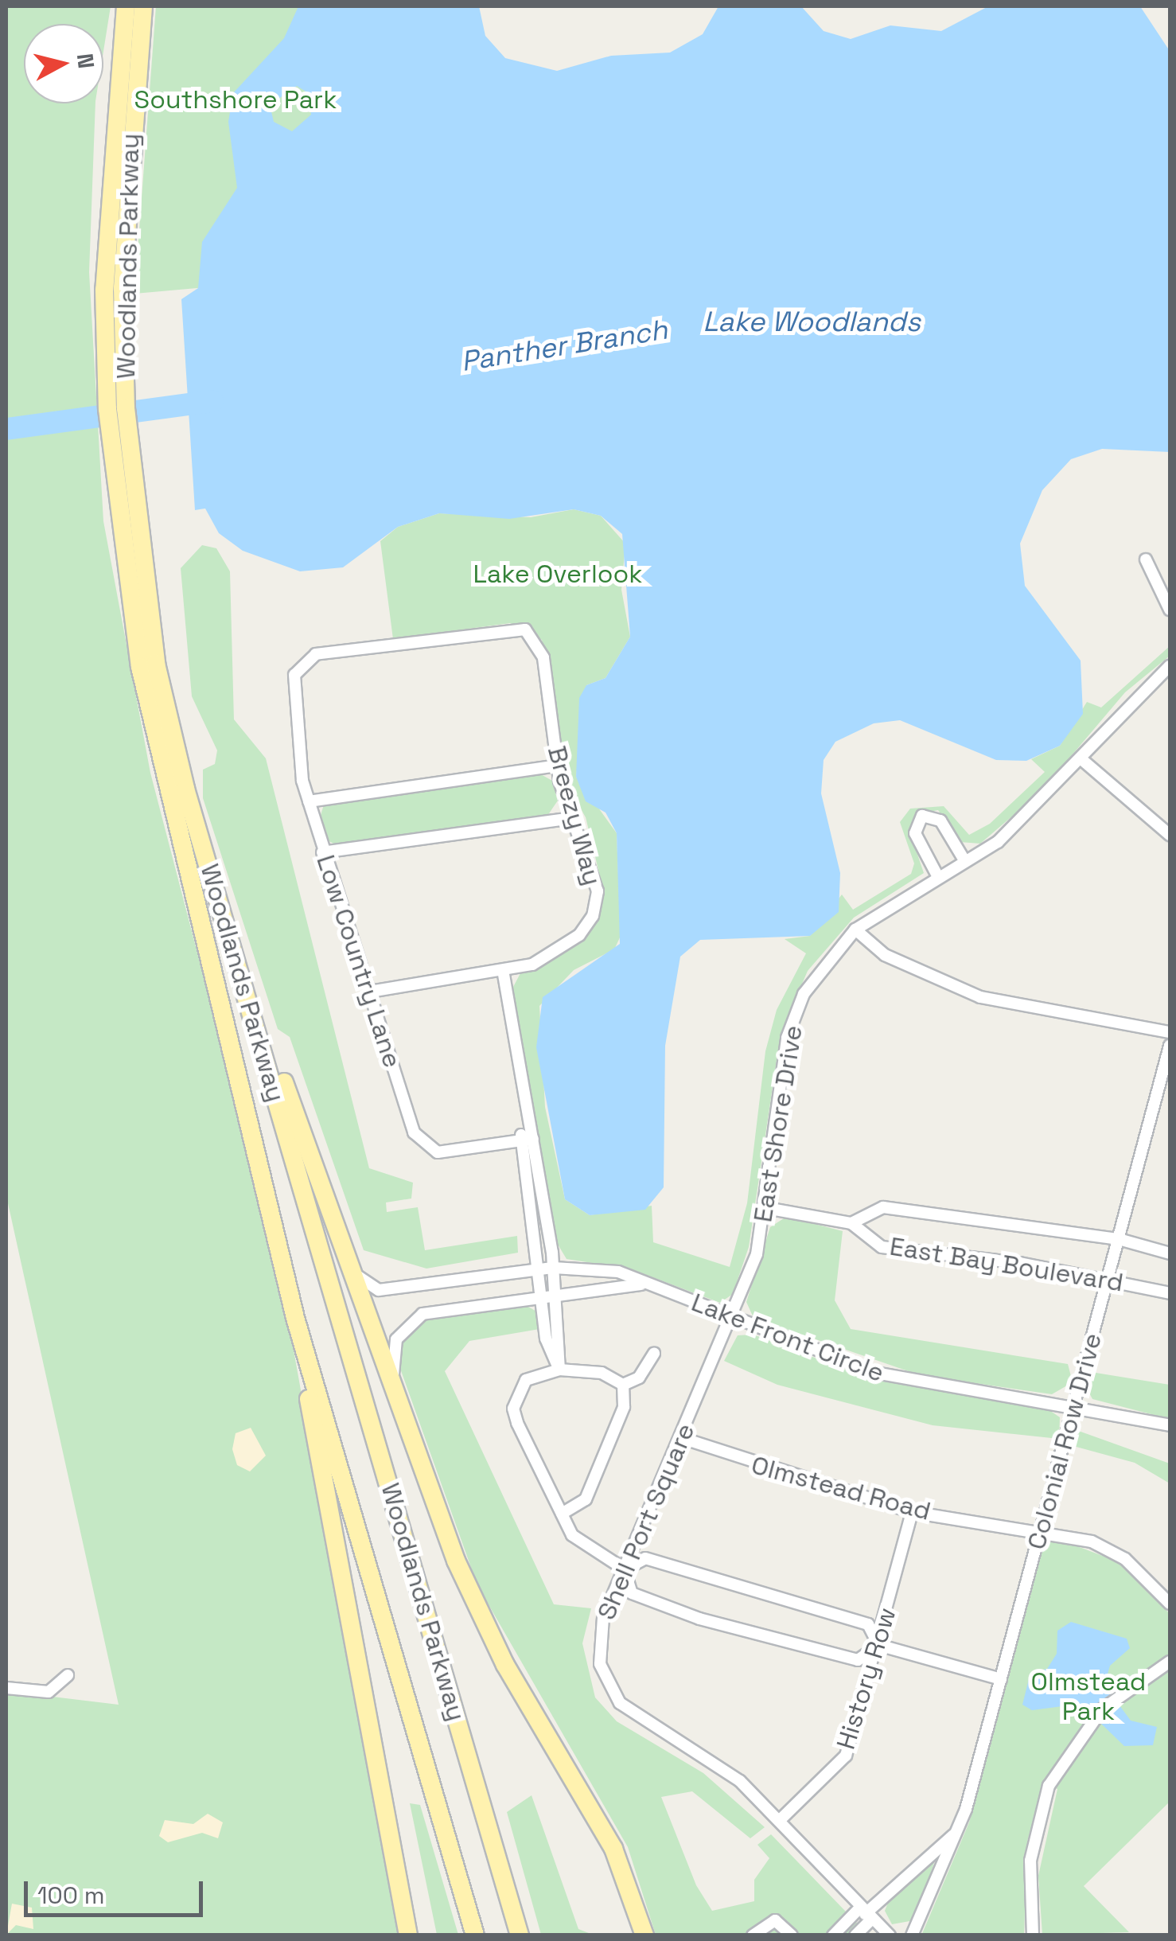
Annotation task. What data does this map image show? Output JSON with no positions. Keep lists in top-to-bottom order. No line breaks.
{"streets":{"main road":["Woodlands Parkway"],"street":["Breezy Way","Low Country Lane","East Shore Drive","East Bay Boulevard","Lake Front Circle","Colonial Row Drive","Olmstead Road","Shell Port Square","History Row"]},"crossings":[["Breezy Way","Low Country Lane"],["East Shore Drive","East Bay Boulevard"],["East Shore Drive","Lake Front Circle"],["East Shore Drive","Shell Port Square"],["East Bay Boulevard","Colonial Row Drive"],["Lake Front Circle","Colonial Row Drive"],["Lake Front Circle","Shell Port Square"],["Colonial Row Drive","Olmstead Road"],["Olmstead Road","Shell Port Square"],["Olmstead Road","History Row"],["Shell Port Square","History Row"]],"water":["Lake Woodlands","Panther Branch"],"parks":["Southshore Park","Lake Overlook","Olmstead Park"],"scale_bar":"100 m","north":"right"}
